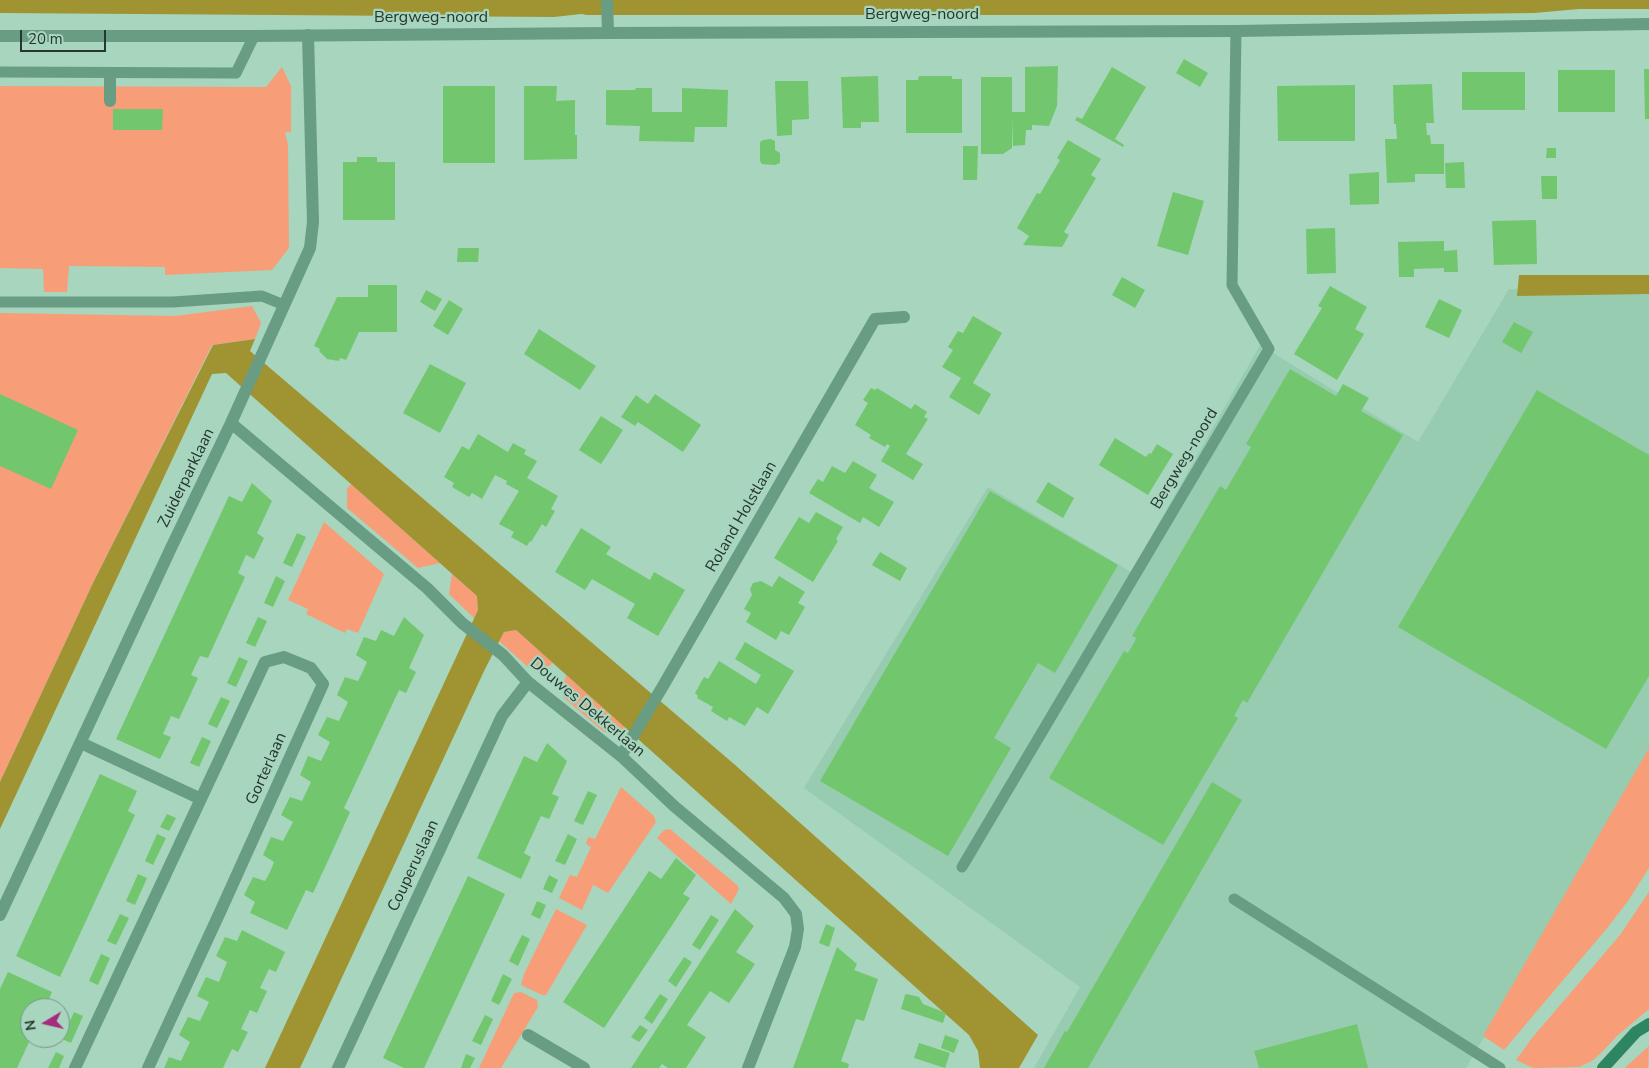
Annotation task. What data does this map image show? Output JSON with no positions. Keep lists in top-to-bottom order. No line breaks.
{"streets":{"street":["Bergweg-noord","Zuiderparklaan","Roland Holstlaan","Douwes Dekkerlaan","Gorterlaan","Couperuslaan"]},"crossings":[["Bergweg-noord","Zuiderparklaan"],["Zuiderparklaan","Douwes Dekkerlaan"],["Roland Holstlaan","Douwes Dekkerlaan"],["Douwes Dekkerlaan","Couperuslaan"]],"scale_bar":"20 m","north":"left"}
